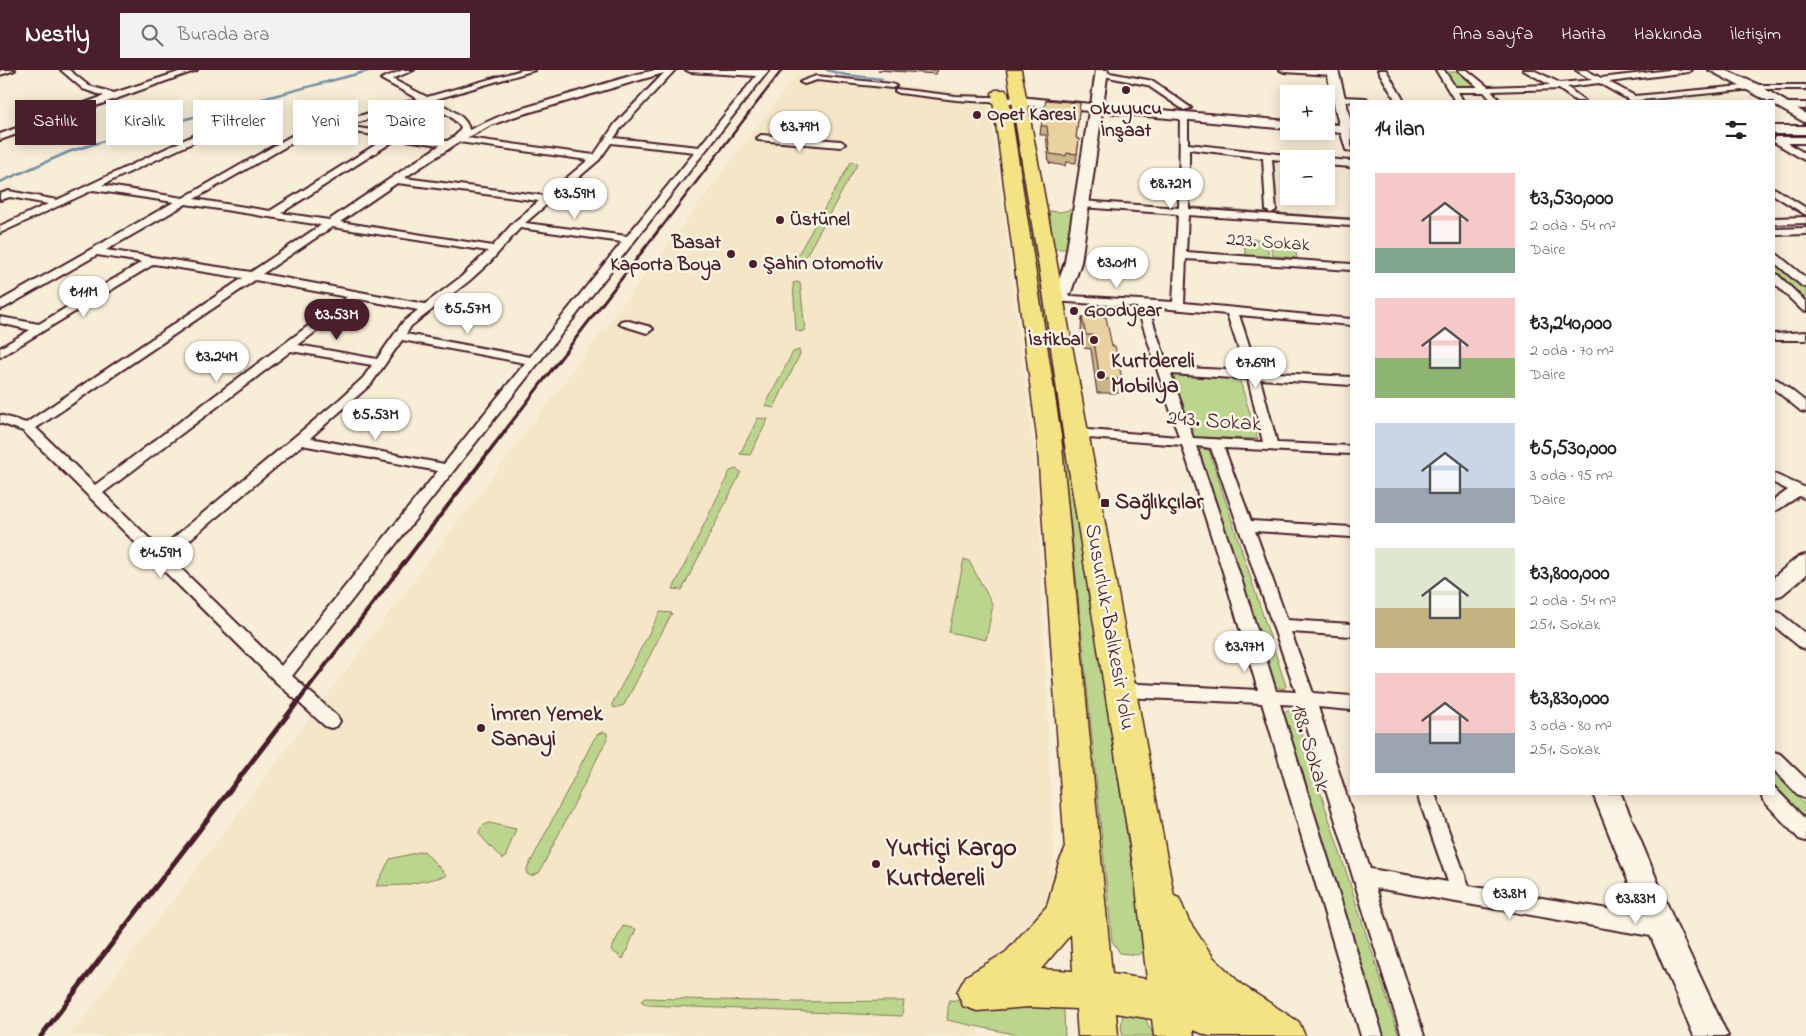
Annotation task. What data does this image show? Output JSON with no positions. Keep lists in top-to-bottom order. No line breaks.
{"streets":{"highway":["Susurluk-Balıkesir Yolu"],"street":["223. Sokak","243. Sokak","188. Sokak"]},"crossings":[["243. Sokak","Susurluk-Balıkesir Yolu"],["243. Sokak","188. Sokak"]],"places":{"other":["Okuyucu İnşaat","Opet Karesi","Üstünel","Basat Kaporta Boya","Şahin Otomotiv","Goodyear","İstikbal","Kurtdereli Mobilya","İmren Yemek Sanayi","Yurtiçi Kargo Kurtdereli"],"transit":["Sağlıkçılar"]},"page":{"header":"Nestly","search":"Burada ara","nav":["Ana sayfa","Harita","Hakkında","İletişim"],"map_buttons":["+","−"],"chip":["Satılık","Kiralık","Filtreler","Yeni","Daire"],"heading":"14 ilan","price":["₺3.79M","₺8.72M","₺3.59M","₺3.01M","₺11M","₺5.57M","₺3.53M","₺3.24M","₺7.69M","₺5.53M","₺4.59M","₺3.97M","₺3.8M","₺3.83M"],"list":[{"name":"₺3,530,000","note":"2 oda · 54 m² · Daire"},{"name":"₺3,240,000","note":"2 oda · 70 m² · Daire"},{"name":"₺5,530,000","note":"3 oda · 95 m² · Daire"},{"name":"₺3,800,000","note":"2 oda · 54 m² · 251. Sokak"},{"name":"₺3,830,000","note":"3 oda · 80 m² · 251. Sokak"}]}}
